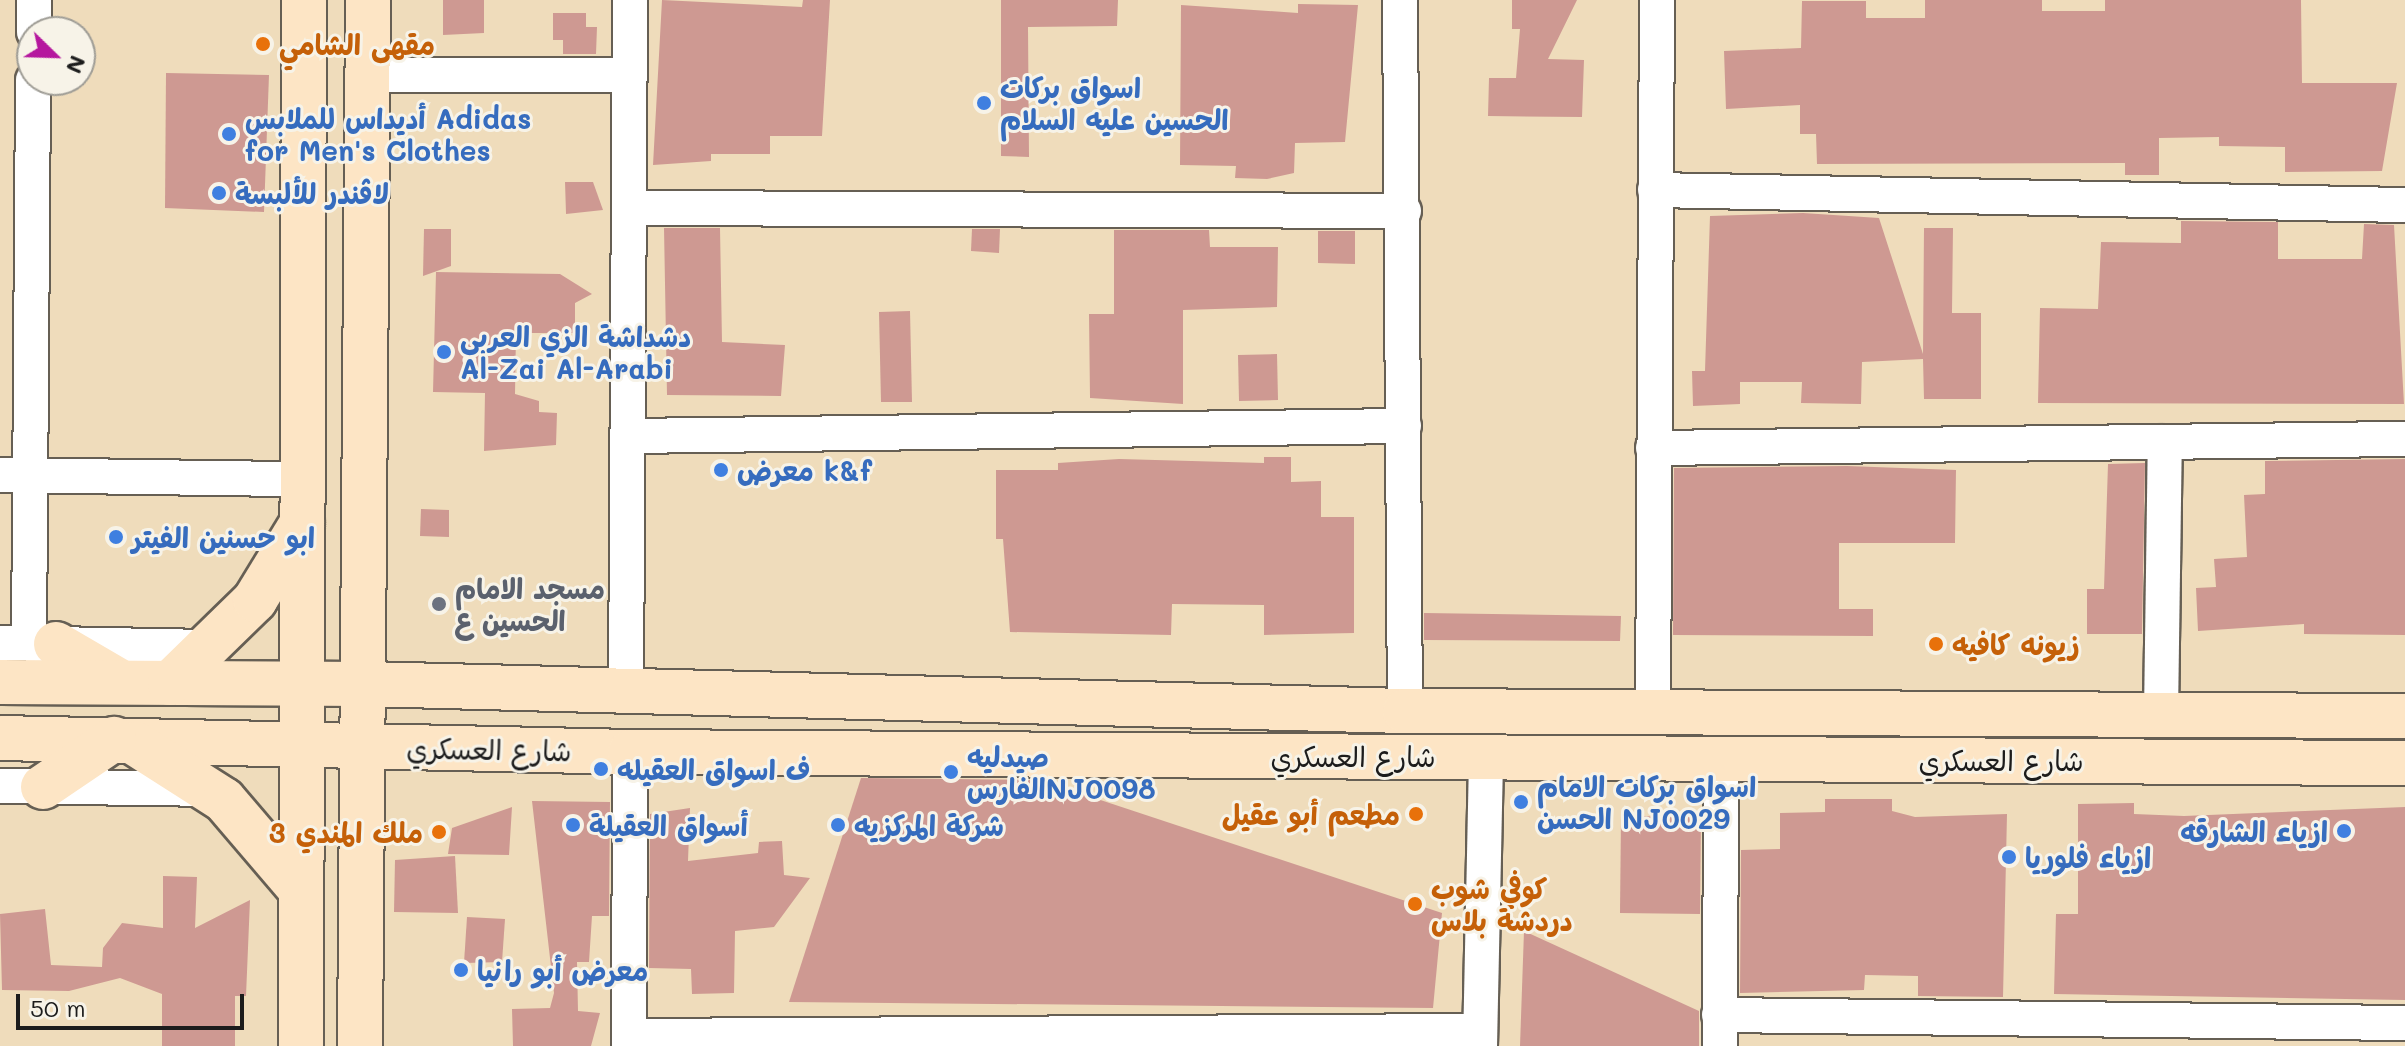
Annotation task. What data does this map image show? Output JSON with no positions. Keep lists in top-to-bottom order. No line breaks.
{"streets":{"main road":["شارع العسكري"]},"places":["مقهى الشامي","اسواق بركات الحسين عليه السلام","أديداس للملابس Adidas for Men's Clothes","لاڤندر للألبسة","دشداشة الزي العربي Al-Zai Al-Arabi","معرض k&f","ابو حسنين الفيتر","مسجد الامام الحسين ع","زيونه كافيه","ف اسواق العقيله","صيدليه الفارسNJ0098","اسواق بركات الامام الحسن NJ0029","مطعم أبو عقيل","أسواق العقيلة","شركة المركزيه","ازياء الشارقه","ملك المندي 3","ازياء فلوريا","كوفي شوب دردشة بلاس","معرض أبو رانيا"],"scale_bar":"50 m","north":"bottom right"}
